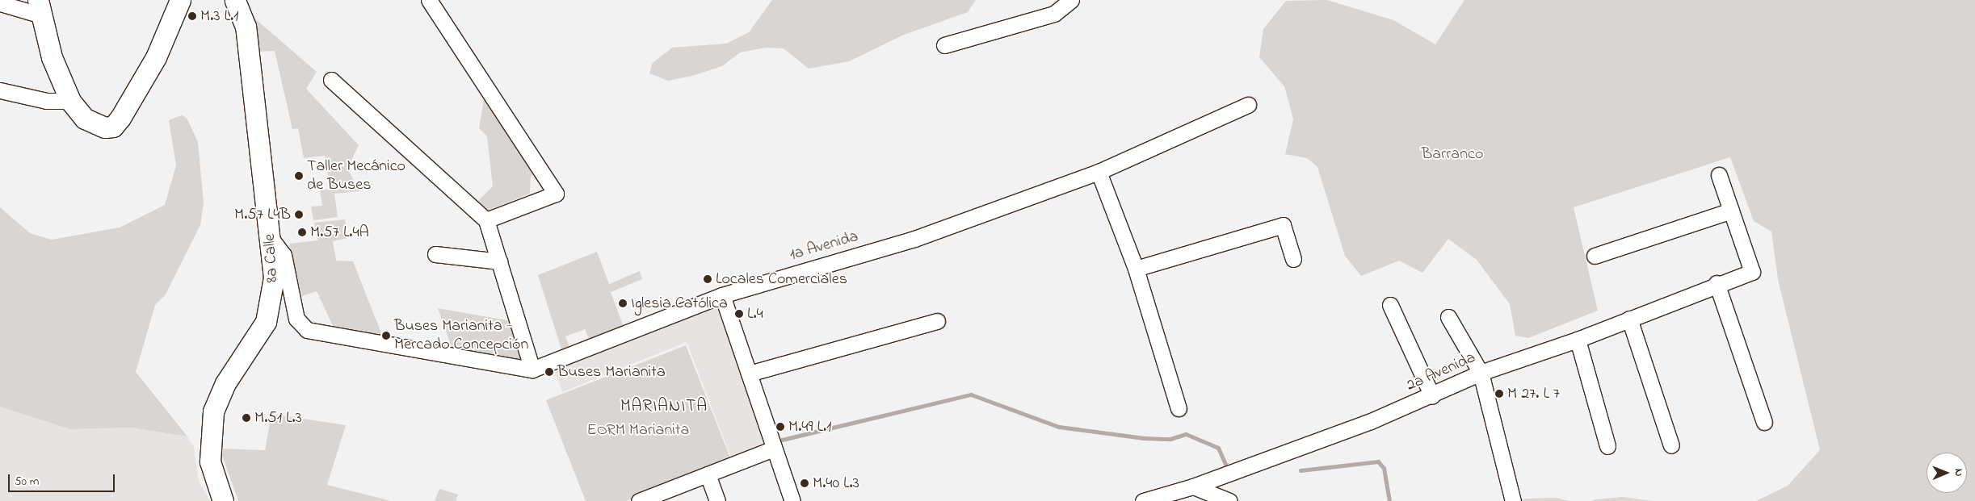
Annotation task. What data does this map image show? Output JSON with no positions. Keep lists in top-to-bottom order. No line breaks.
{"streets":{"main road":["8a Calle"],"street":["1a Avenida","2a Avenida"]},"districts":["MARIANITA"],"parks":["Barranco","EORM Marianita"],"places":["M.3 L.1","Taller Mecánico de Buses","M.57 L4B","M.57 L.4A","Locales Comerciales","Iglesia Católica","L.4","Buses Marianita - Mercado Concepción","Buses Marianita","M 27. L 7","M.51 L.3","M.49 L.1","M.40 L.3"],"scale_bar":"50 m","north":"right"}
